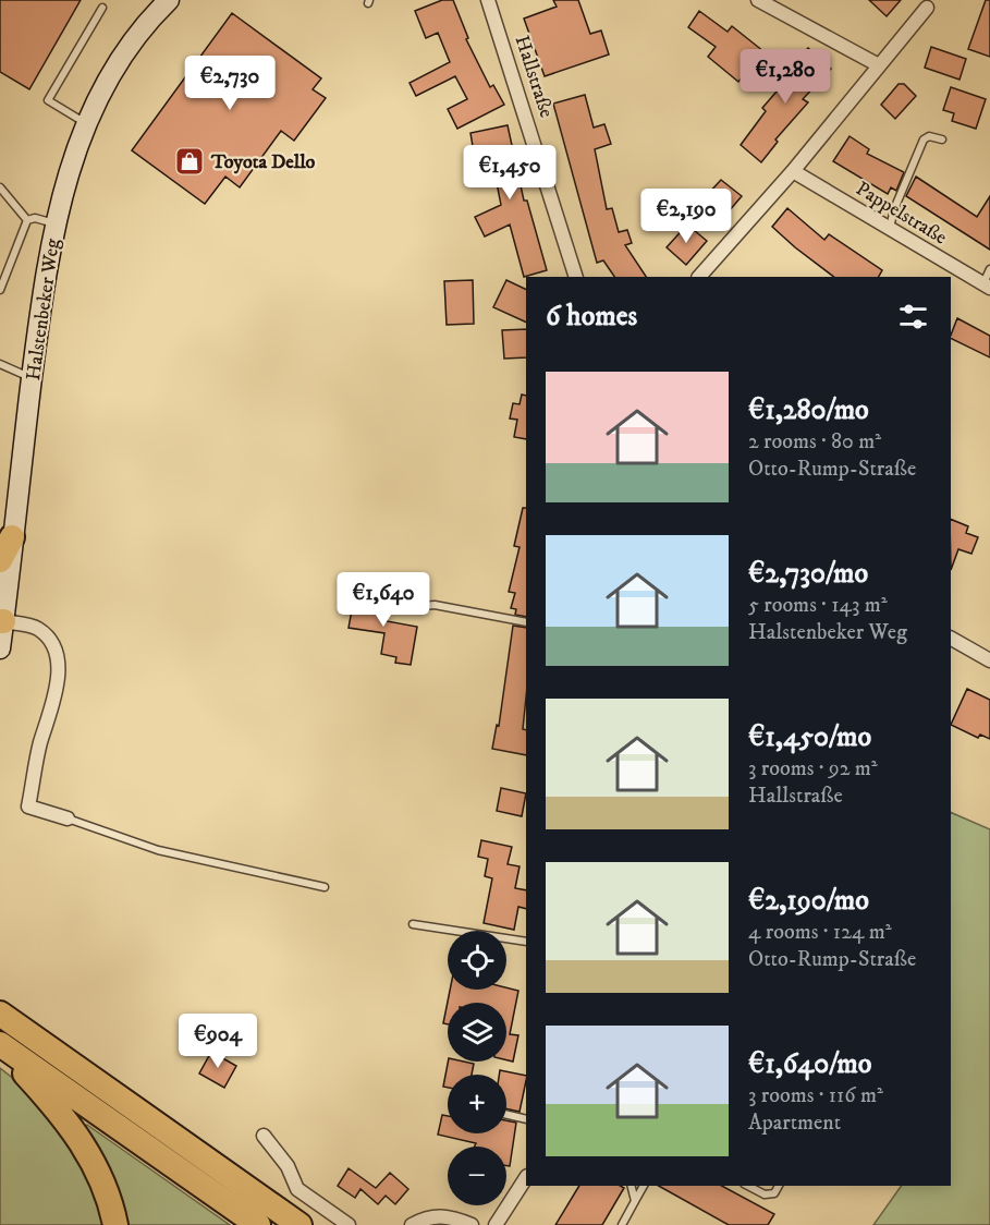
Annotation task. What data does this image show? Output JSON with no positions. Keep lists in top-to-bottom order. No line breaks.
{"streets":{"main road":["Halstenbeker Weg"],"street":["Hallstraße","Pappelstraße"]},"places":{"shop":["Toyota Dello"]},"page":{"price":["€1,280","€2,730","€1,450","€2,190","€1,640","€904"],"heading":"6 homes","list":[{"name":"€1,280/mo","note":"2 rooms · 80 m² · Otto-Rump-Straße"},{"name":"€2,730/mo","note":"5 rooms · 143 m² · Halstenbeker Weg"},{"name":"€1,450/mo","note":"3 rooms · 92 m² · Hallstraße"},{"name":"€2,190/mo","note":"4 rooms · 124 m² · Otto-Rump-Straße"},{"name":"€1,640/mo","note":"3 rooms · 116 m² · Apartment"}],"map_buttons":["+","−"]}}
